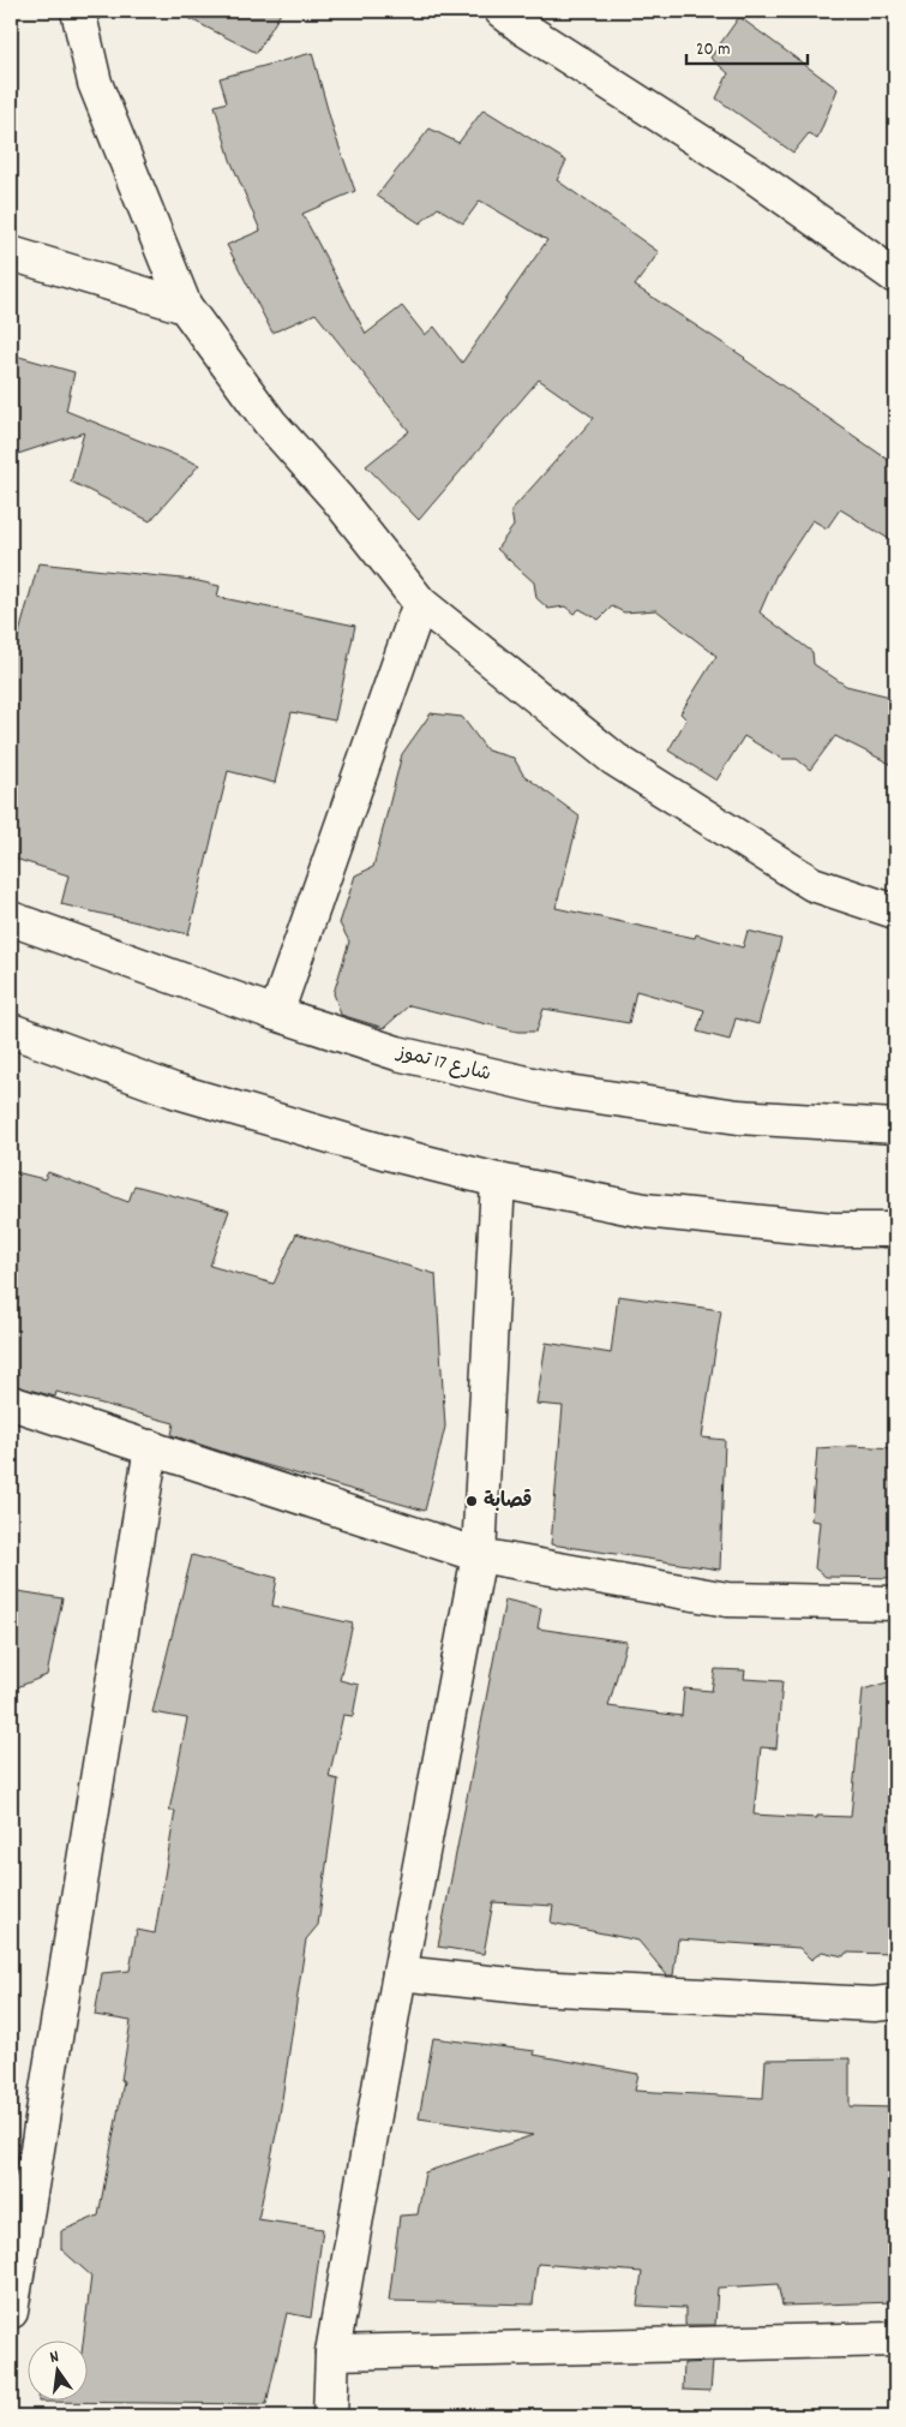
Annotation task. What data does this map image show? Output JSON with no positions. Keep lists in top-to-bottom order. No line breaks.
{"streets":{"street":["شارع 17 تموز"]},"places":["قصابة"],"scale_bar":"20 m","north":"top"}
